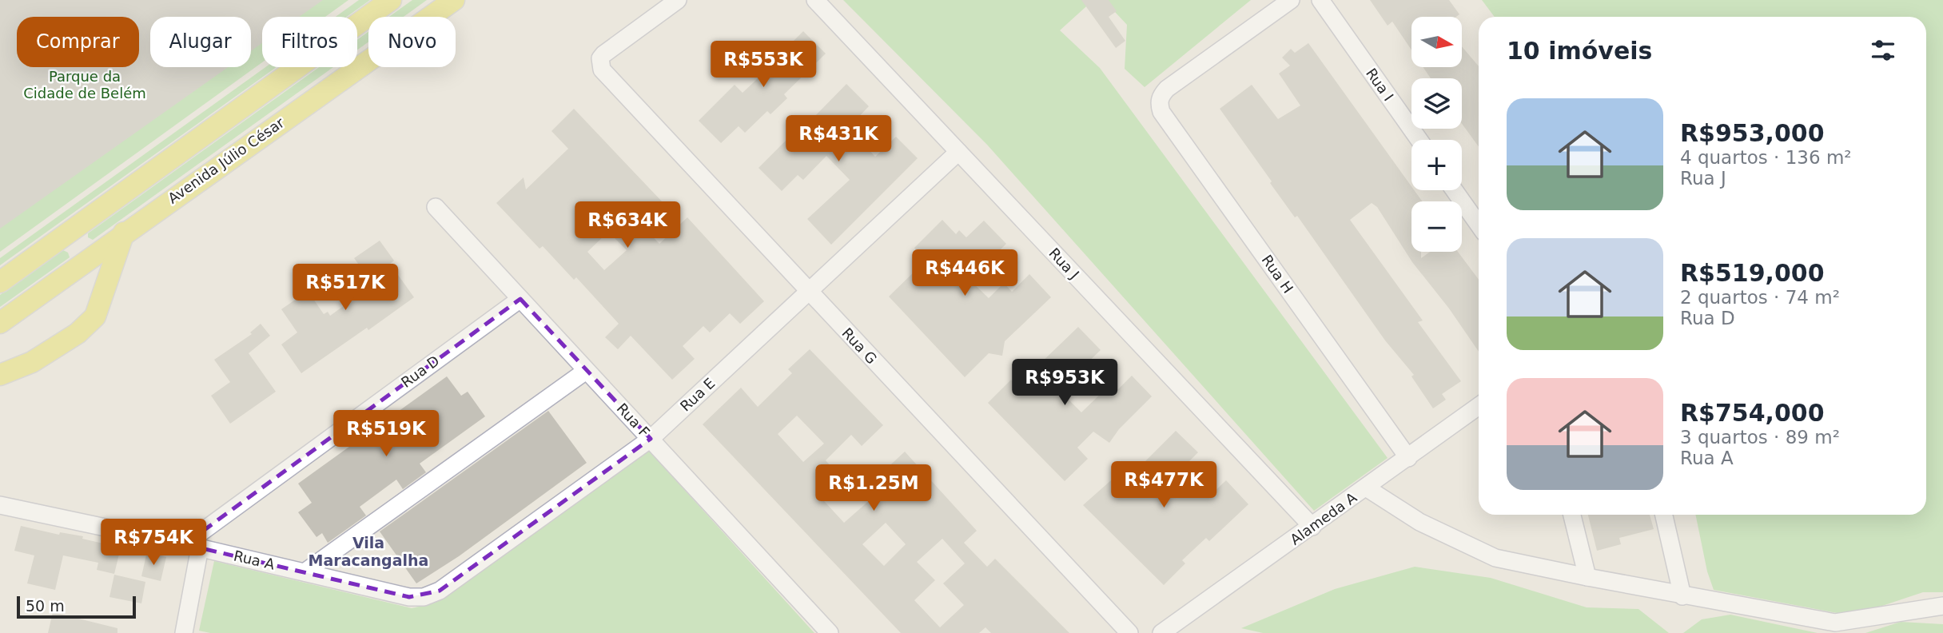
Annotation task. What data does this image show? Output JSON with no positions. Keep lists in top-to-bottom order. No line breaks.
{"streets":{"main road":["Avenida Júlio César"],"street":["Rua I","Rua J","Rua H","Rua G","Rua D","Rua E","Rua F","Alameda A","Rua A"]},"crossings":[["Rua J","Rua E"],["Rua J","Alameda A"],["Rua H","Alameda A"],["Rua G","Rua E"],["Rua D","Rua F"],["Rua D","Rua A"],["Rua E","Rua F"],["Rua E","Rua A"]],"districts":["Vila Maracangalha"],"parks":["Parque da Cidade de Belém"],"scale_bar":"50 m","north":"right","page":{"map_buttons":["+","−"],"chip":["Comprar","Alugar","Filtros","Novo"],"heading":"10 imóveis","price":["R$553K","R$431K","R$634K","R$446K","R$517K","R$953K","R$519K","R$477K","R$1.25M","R$754K"],"list":[{"name":"R$953,000","note":"4 quartos · 136 m² · Rua J"},{"name":"R$519,000","note":"2 quartos · 74 m² · Rua D"},{"name":"R$754,000","note":"3 quartos · 89 m² · Rua A"}],"scale":"50 m"}}
